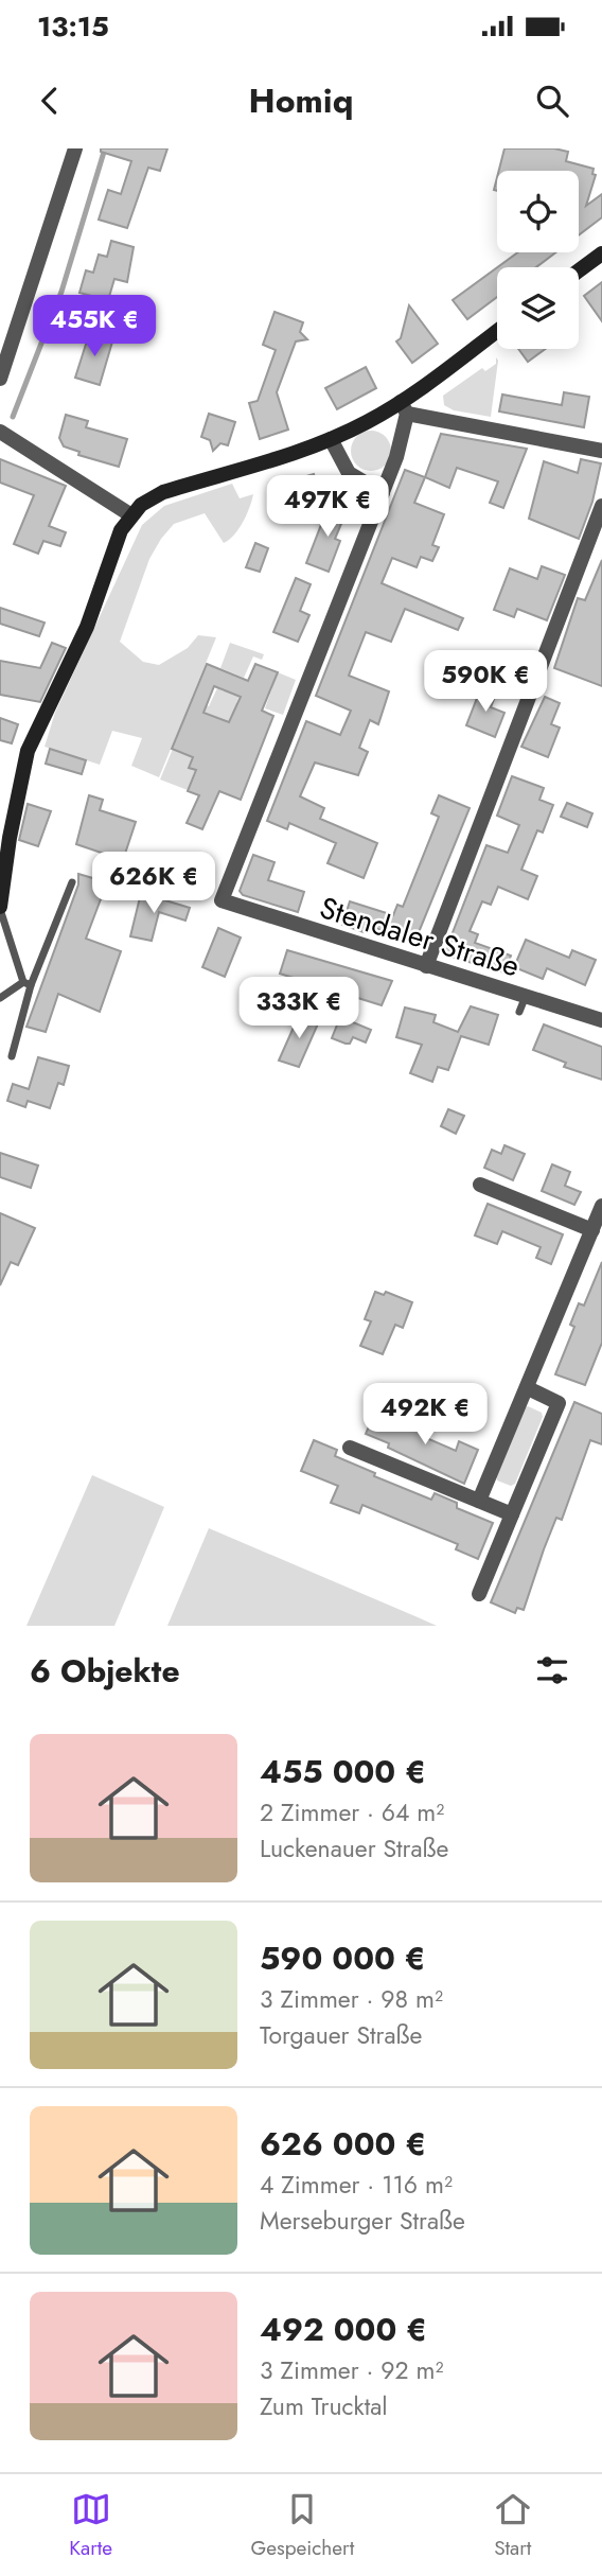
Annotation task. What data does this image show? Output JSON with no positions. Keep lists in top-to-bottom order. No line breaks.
{"streets":{"street":["Stendaler Straße"]},"page":{"status":"13:15","header":"Homiq","price":["455K €","497K €","590K €","626K €","333K €","492K €"],"heading":"6 Objekte","list":[{"name":"455 000 €","note":"2 Zimmer · 64 m² · Luckenauer Straße"},{"name":"590 000 €","note":"3 Zimmer · 98 m² · Torgauer Straße"},{"name":"626 000 €","note":"4 Zimmer · 116 m² · Merseburger Straße"},{"name":"492 000 €","note":"3 Zimmer · 92 m² · Zum Trucktal"}],"tabs":["Karte","Gespeichert","Start"]}}
